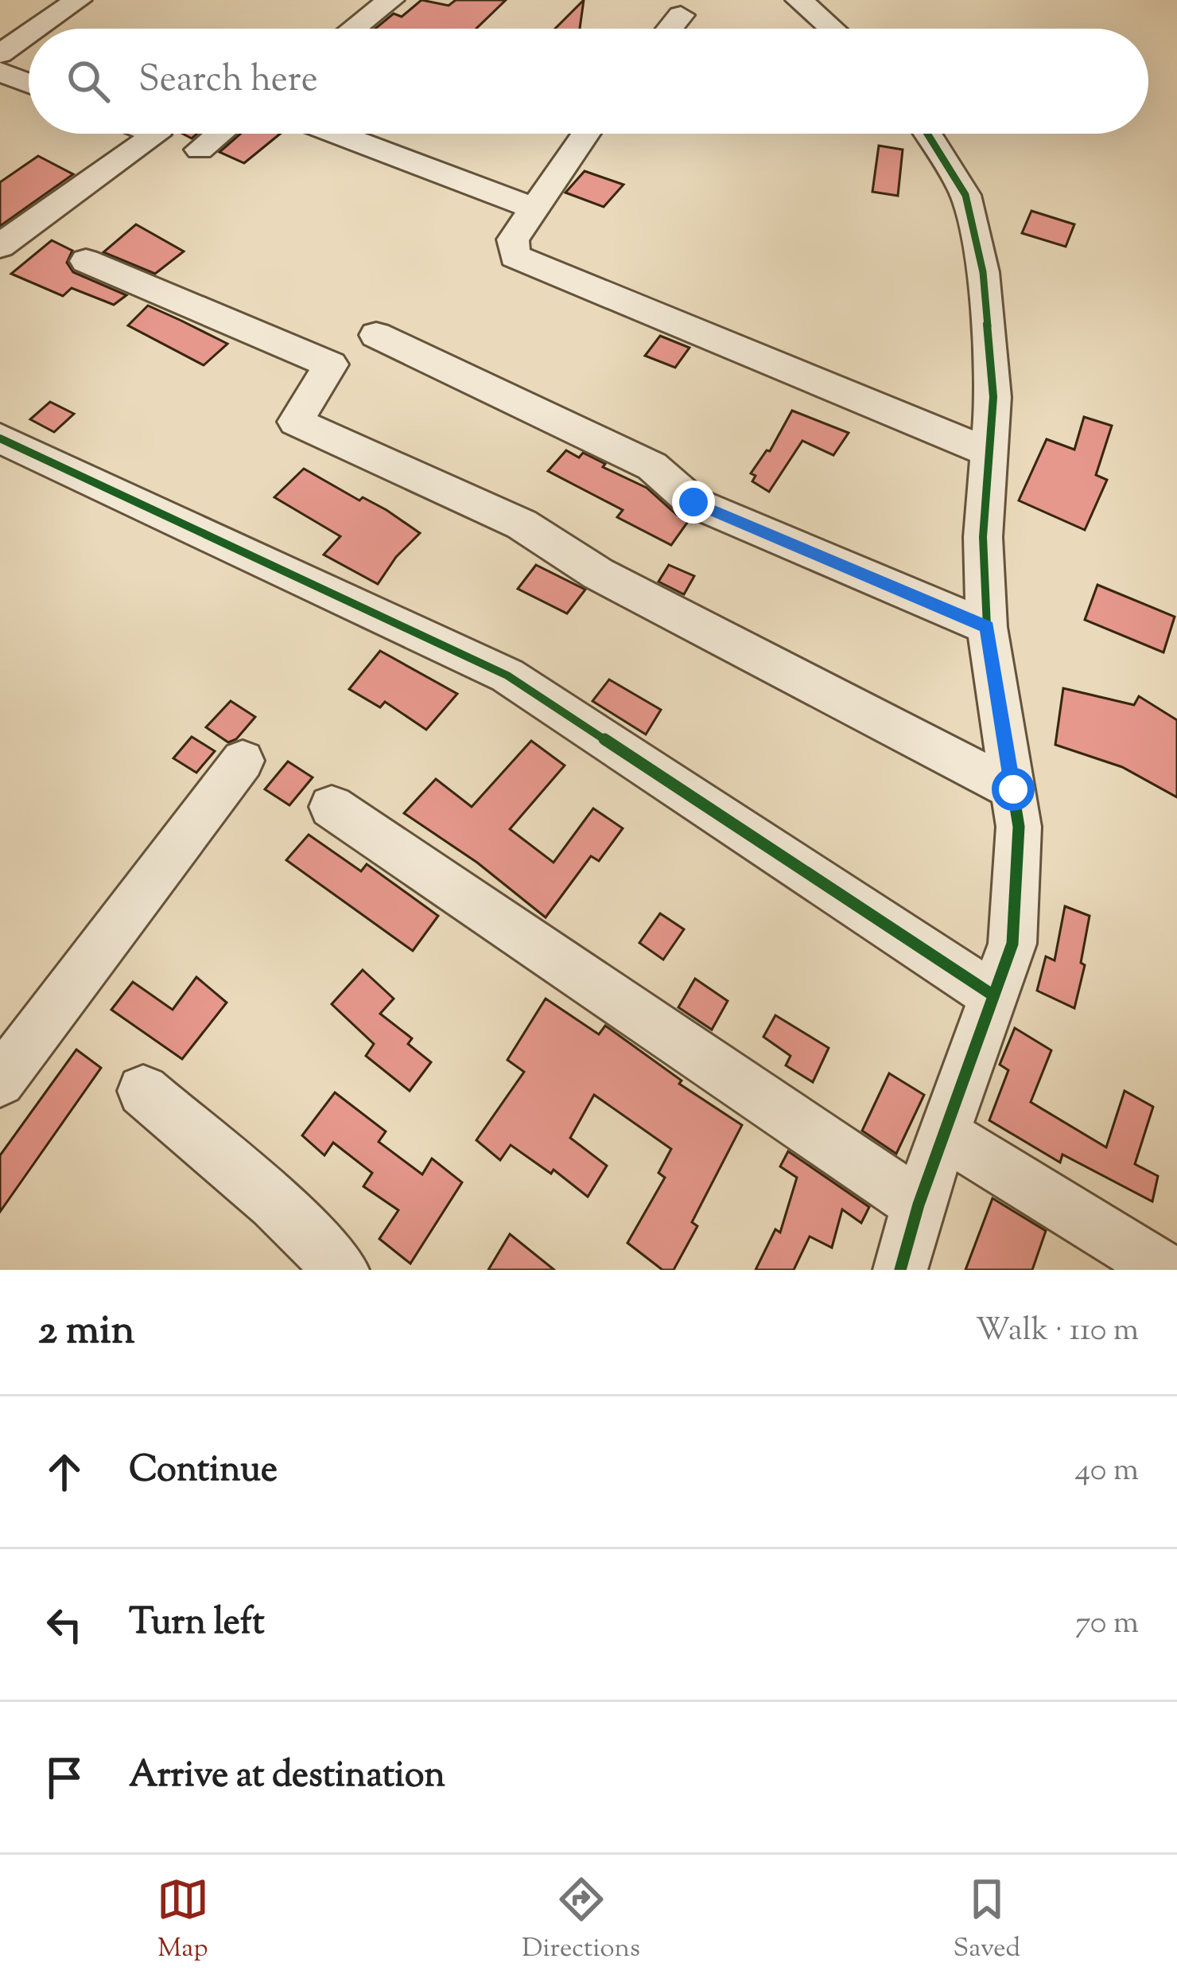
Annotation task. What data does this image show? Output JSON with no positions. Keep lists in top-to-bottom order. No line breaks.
{"page":{"search":"Search here","heading":["2 min","Walk · 110 m"],"list":[["Continue","40 m"],["Turn left","70 m"],"Arrive at destination"],"nav":["Map","Directions","Saved"]}}
